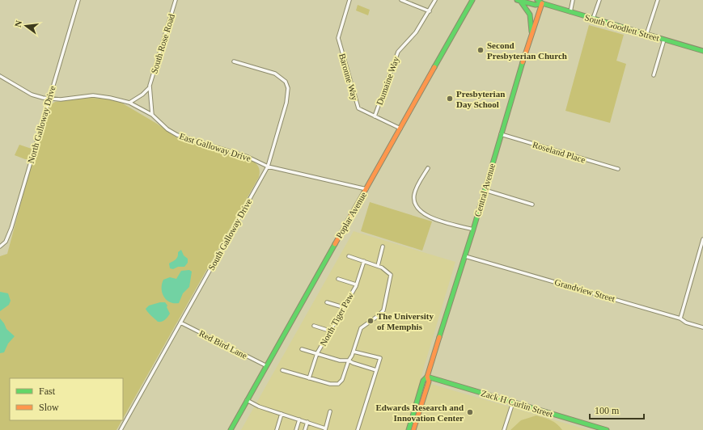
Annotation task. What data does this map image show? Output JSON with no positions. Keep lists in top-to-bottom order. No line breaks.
{"streets":{"main road":["South Goodlett Street","Central Avenue","Poplar Avenue","Zack H Curlin Street"],"street":["South Rose Road","Baronne Way","Dumaine Way","North Galloway Drive","East Galloway Drive","Roseland Place","South Galloway Drive","Grandview Street","North Tiger Paw","Red Bird Lane"]},"crossings":[["South Goodlett Street","Central Avenue"],["South Rose Road","East Galloway Drive"],["Baronne Way","Dumaine Way"],["Baronne Way","Poplar Avenue"],["North Galloway Drive","East Galloway Drive"],["East Galloway Drive","Poplar Avenue"],["East Galloway Drive","South Galloway Drive"],["Roseland Place","Central Avenue"],["Central Avenue","Grandview Street"],["Central Avenue","Zack H Curlin Street"],["Poplar Avenue","Red Bird Lane"],["South Galloway Drive","Red Bird Lane"]],"places":["Second Presbyterian Church","Presbyterian Day School","The University of Memphis","Edwards Research and Innovation Center"],"legend":["Fast","Slow"],"scale_bar":"100 m","north":"left"}
